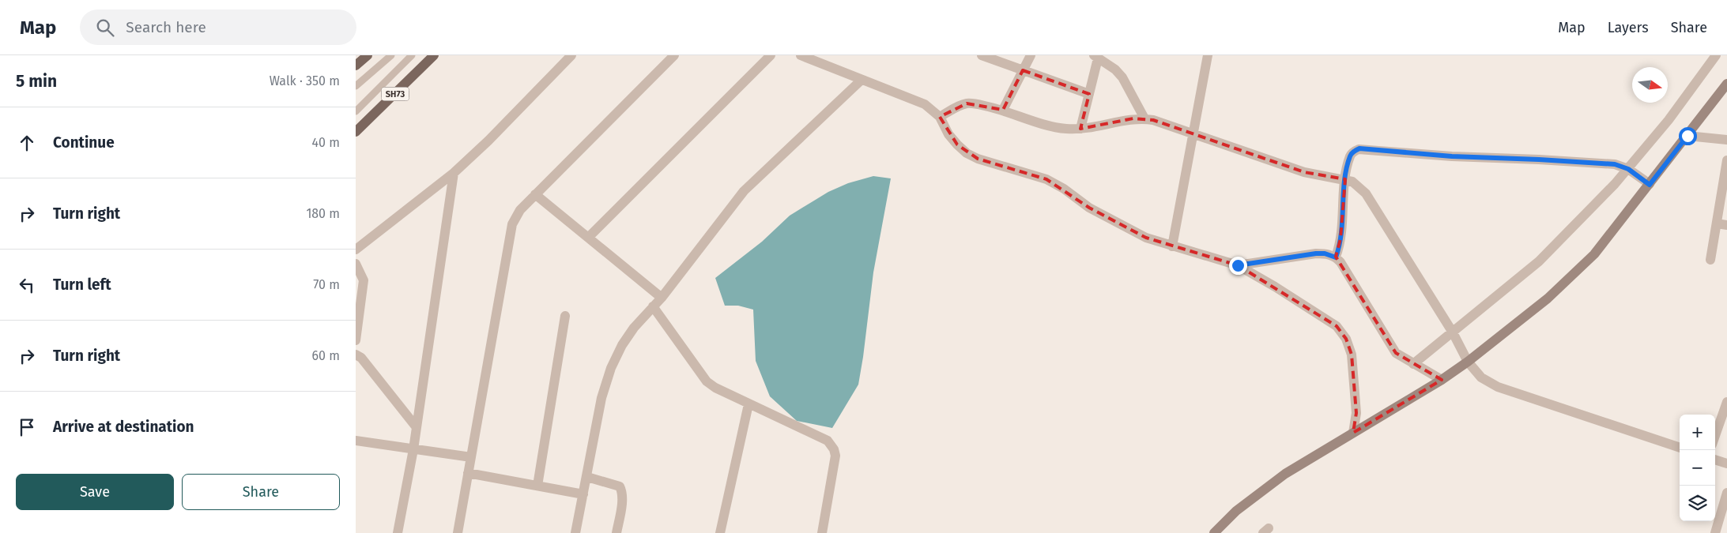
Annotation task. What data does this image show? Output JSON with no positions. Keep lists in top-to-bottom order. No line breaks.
{"streets":{"main road":["SH73"]},"north":"right","page":{"header":"Map","search":"Search here","nav":["Map","Layers","Share"],"heading":["5 min","Walk · 350 m"],"list":[["Continue","40 m"],["Turn right","180 m"],["Turn left","70 m"],["Turn right","60 m"],"Arrive at destination"],"map_buttons":["+","−"],"buttons":["Save","Share"]}}
